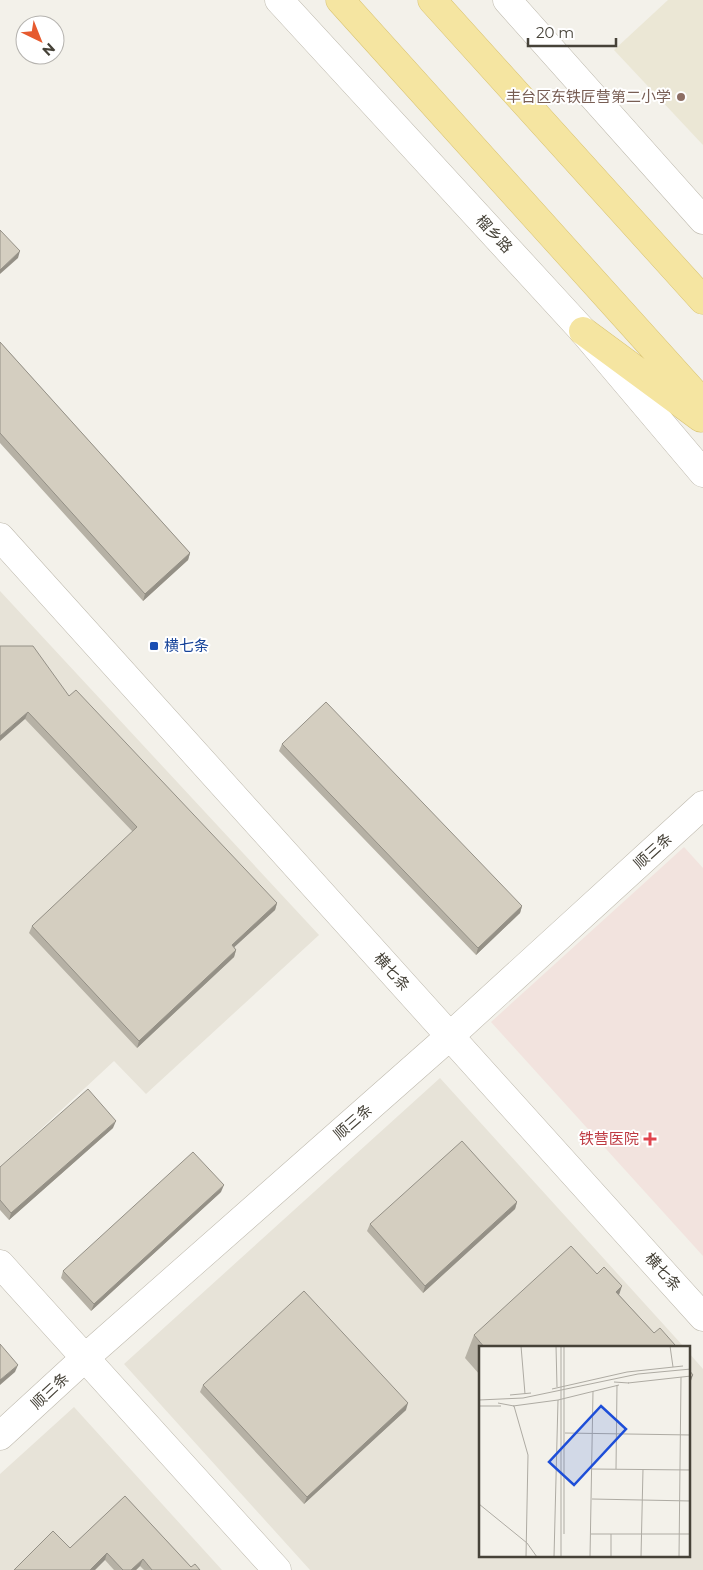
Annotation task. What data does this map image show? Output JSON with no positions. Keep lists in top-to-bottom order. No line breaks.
{"streets":{"street":["榴乡路","顺三条","横七条"]},"crossings":[["顺三条","横七条"]],"places":{"other":["丰台区东铁匠营第二小学"],"transit":["横七条"],"health":["铁营医院"]},"scale_bar":"20 m","north":"bottom right"}
